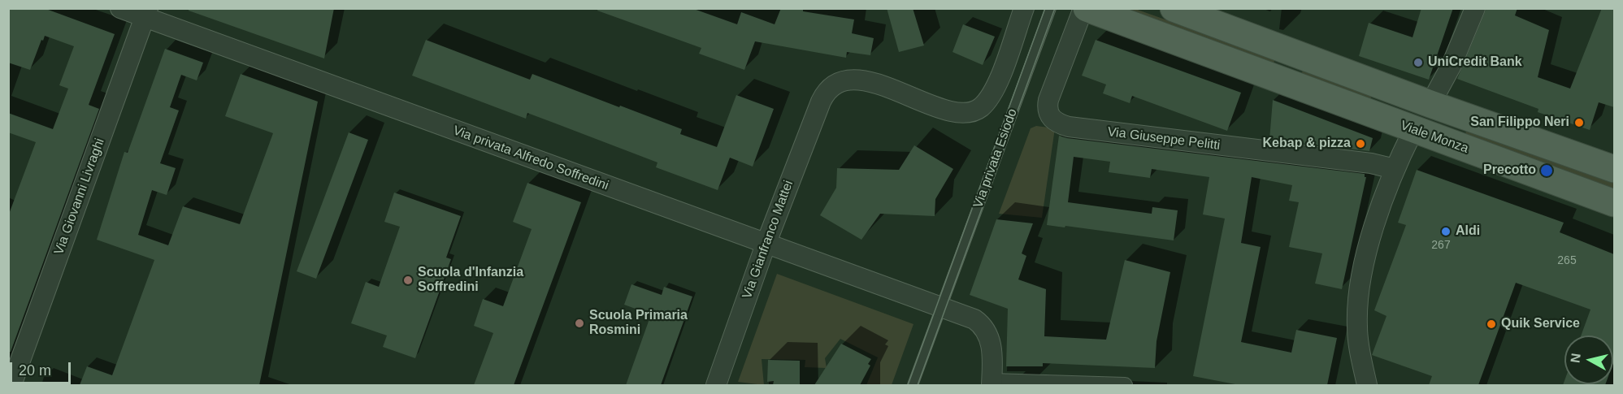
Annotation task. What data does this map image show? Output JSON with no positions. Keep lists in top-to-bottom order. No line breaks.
{"streets":{"main road":["Viale Monza"],"street":["Via Giuseppe Pelitti","Via privata Alfredo Soffredini","Via Giovanni Livraghi","Via Gianfranco Mattei"],"lane":["Via privata Esiodo"]},"crossings":[["Viale Monza","Via Giuseppe Pelitti"],["Via privata Alfredo Soffredini","Via privata Esiodo"],["Via privata Alfredo Soffredini","Via Giovanni Livraghi"],["Via privata Alfredo Soffredini","Via Gianfranco Mattei"]],"places":["UniCredit Bank","San Filippo Neri","Kebap & pizza","Precotto","Aldi","Scuola d'Infanzia Soffredini","Scuola Primaria Rosmini","Quik Service"],"house_numbers":["267","265"],"scale_bar":"20 m","north":"left"}
